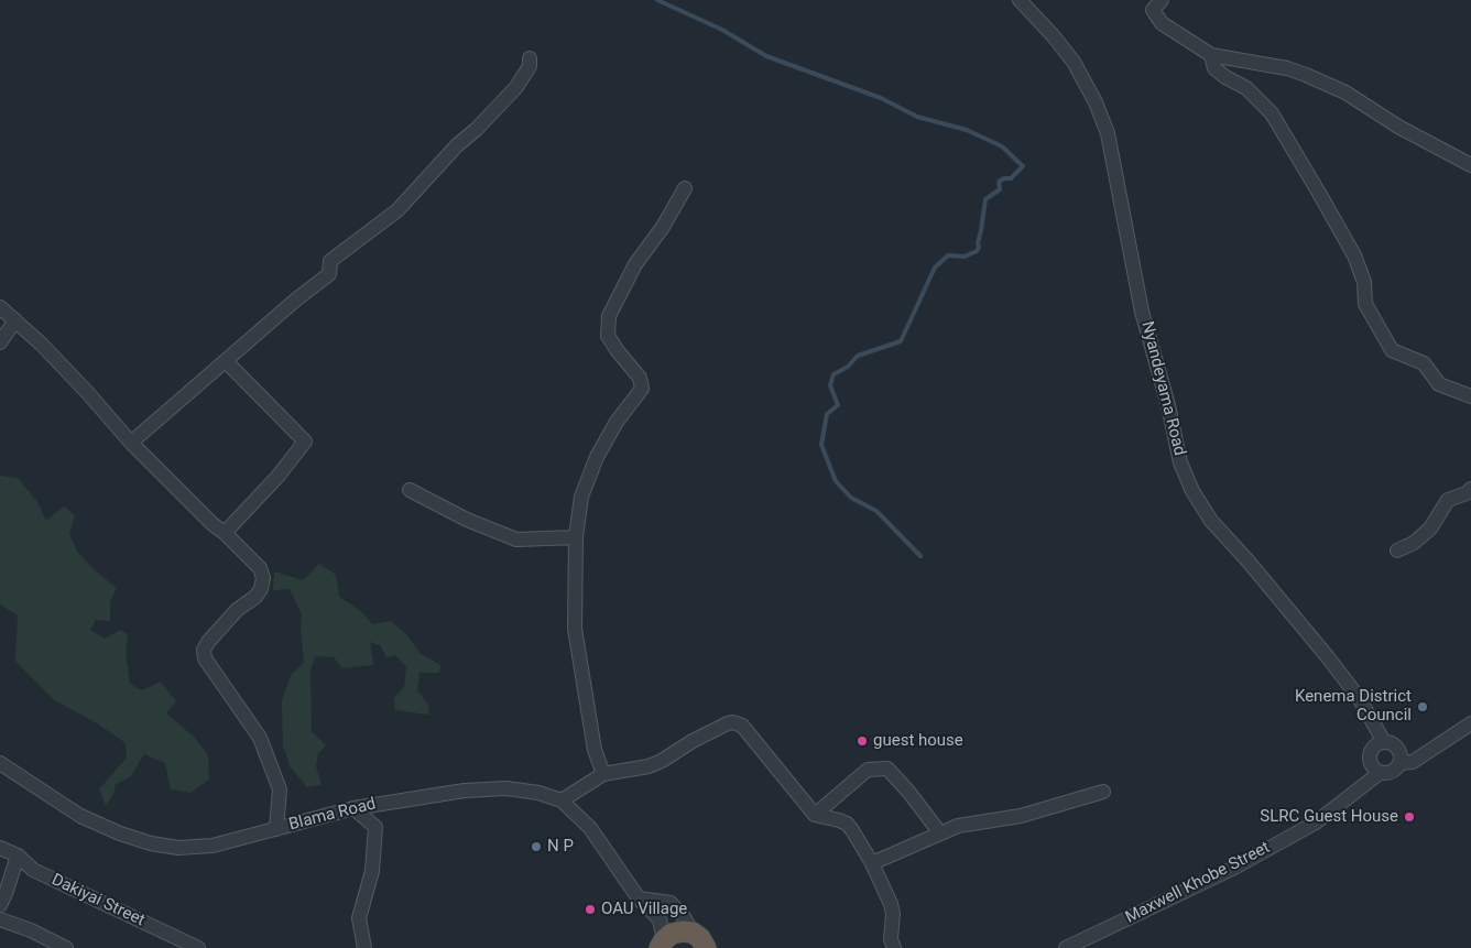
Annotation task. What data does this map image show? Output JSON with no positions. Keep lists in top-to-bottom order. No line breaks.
{"streets":{"street":["Nyandeyama Road","Blama Road","Maxwell Khobe Street","Dakiyai Street"]},"crossings":[["Nyandeyama Road","Maxwell Khobe Street"]],"places":["Kenema District Council","guest house","SLRC Guest House","N P","OAU Village"]}
